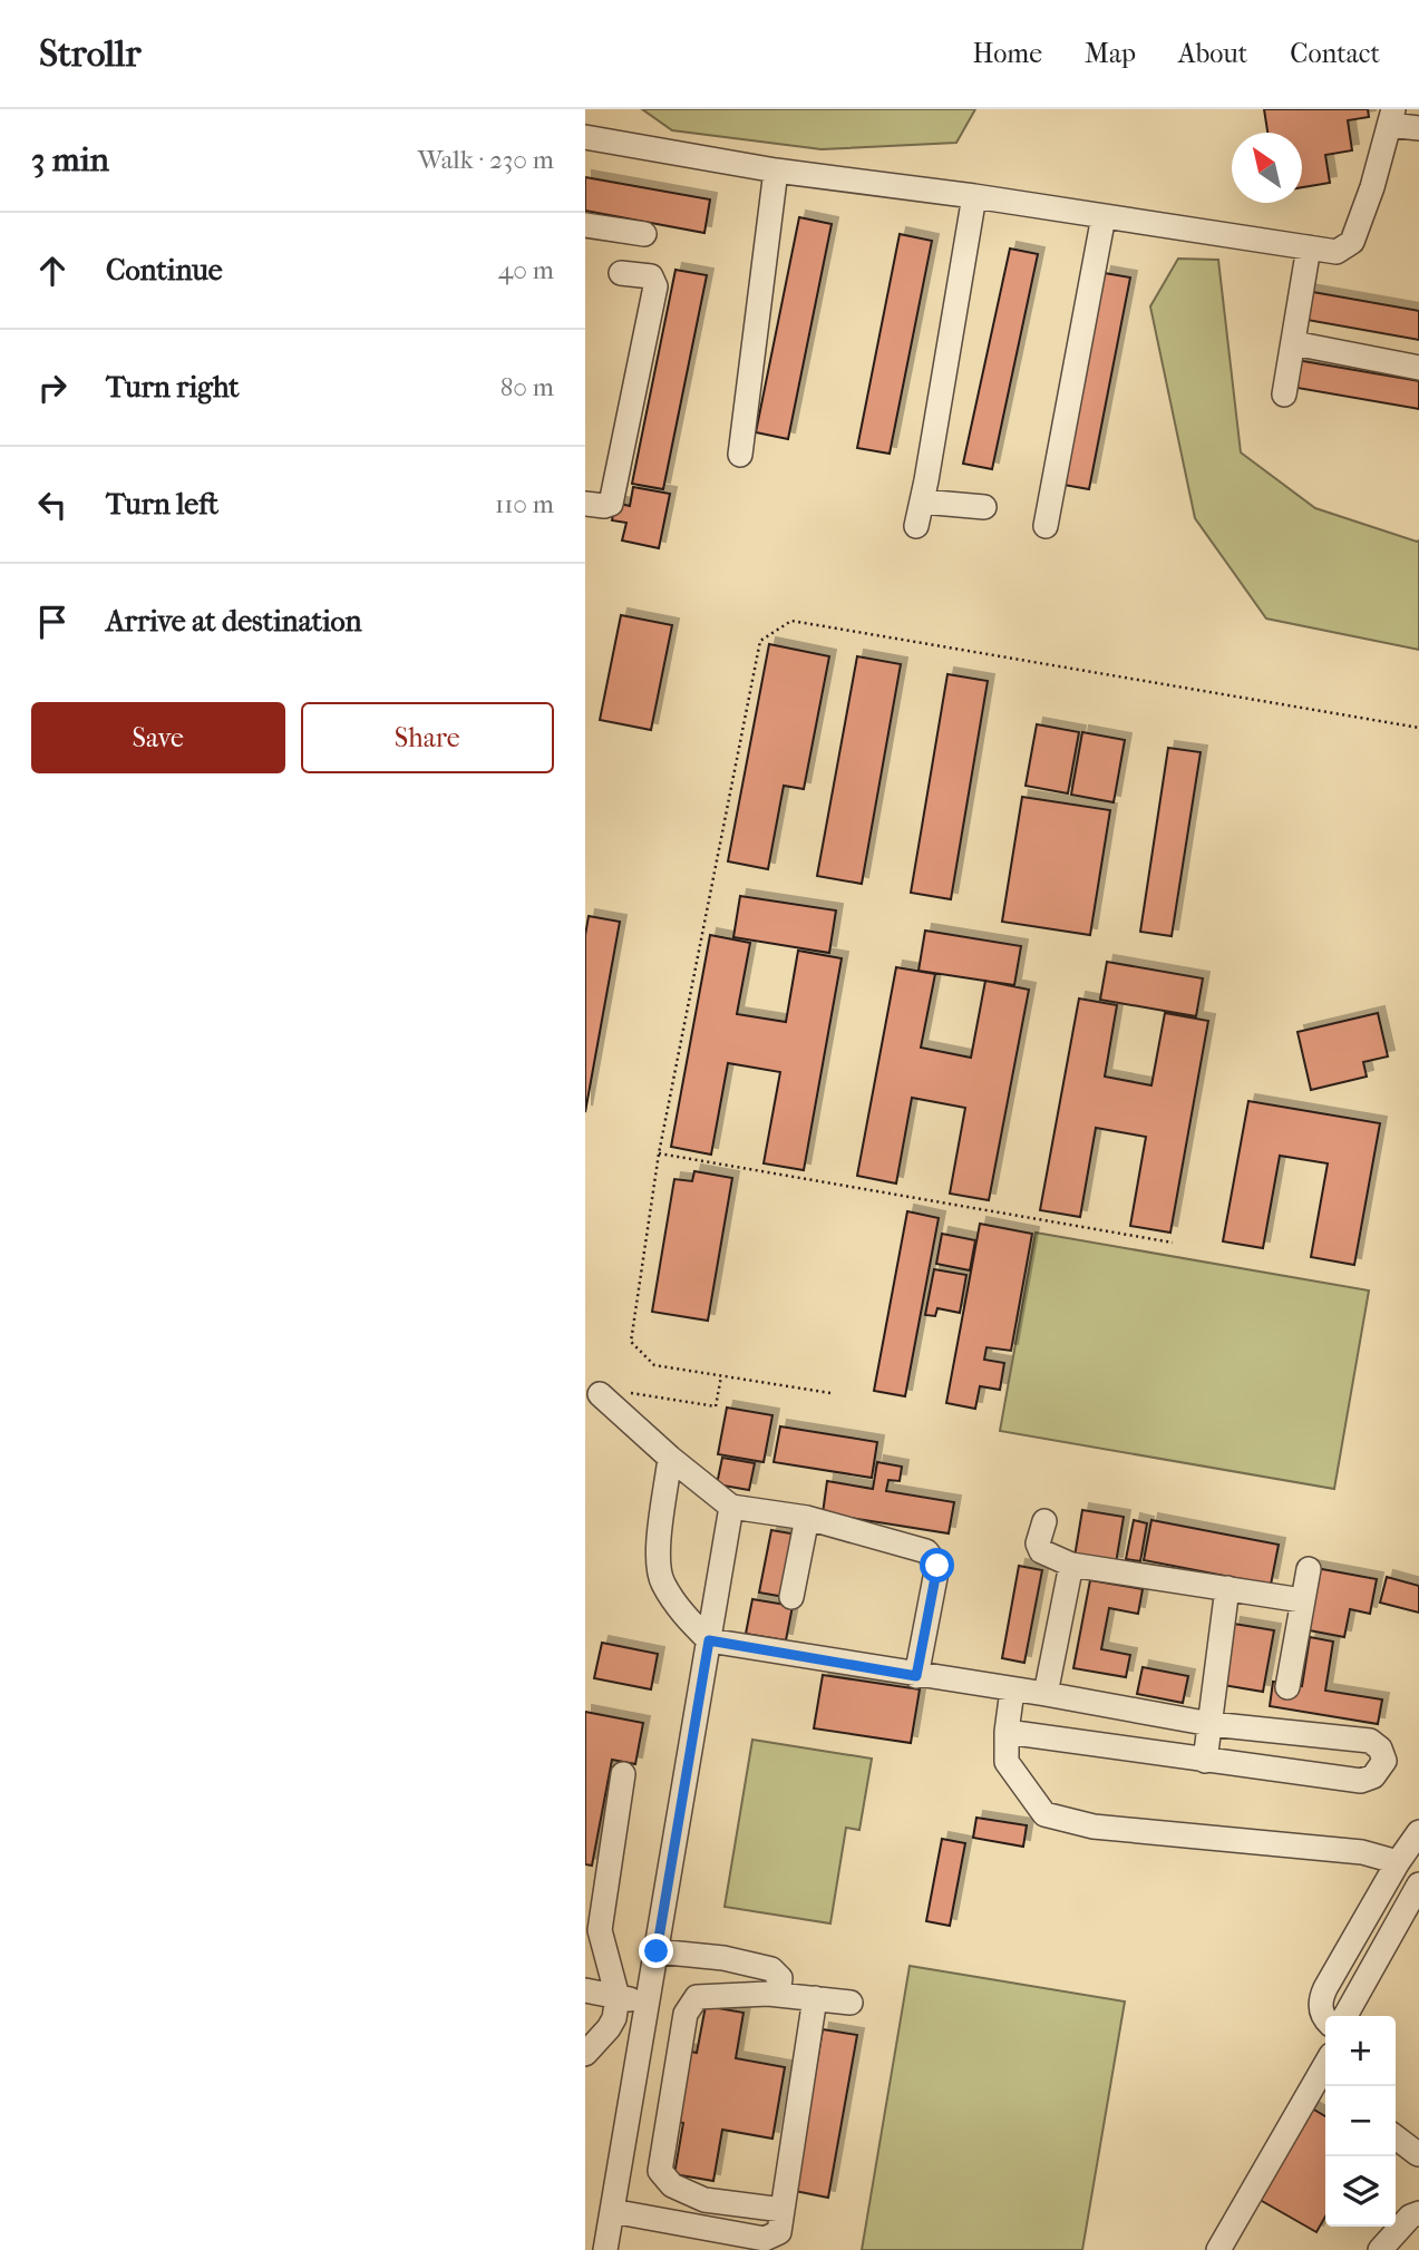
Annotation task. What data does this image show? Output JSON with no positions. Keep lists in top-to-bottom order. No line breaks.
{"north":"top left","page":{"header":"Strollr","nav":["Home","Map","About","Contact"],"heading":["3 min","Walk · 230 m"],"list":[["Continue","40 m"],["Turn right","80 m"],["Turn left","110 m"],"Arrive at destination"],"buttons":["Save","Share"],"map_buttons":["+","−"]}}
